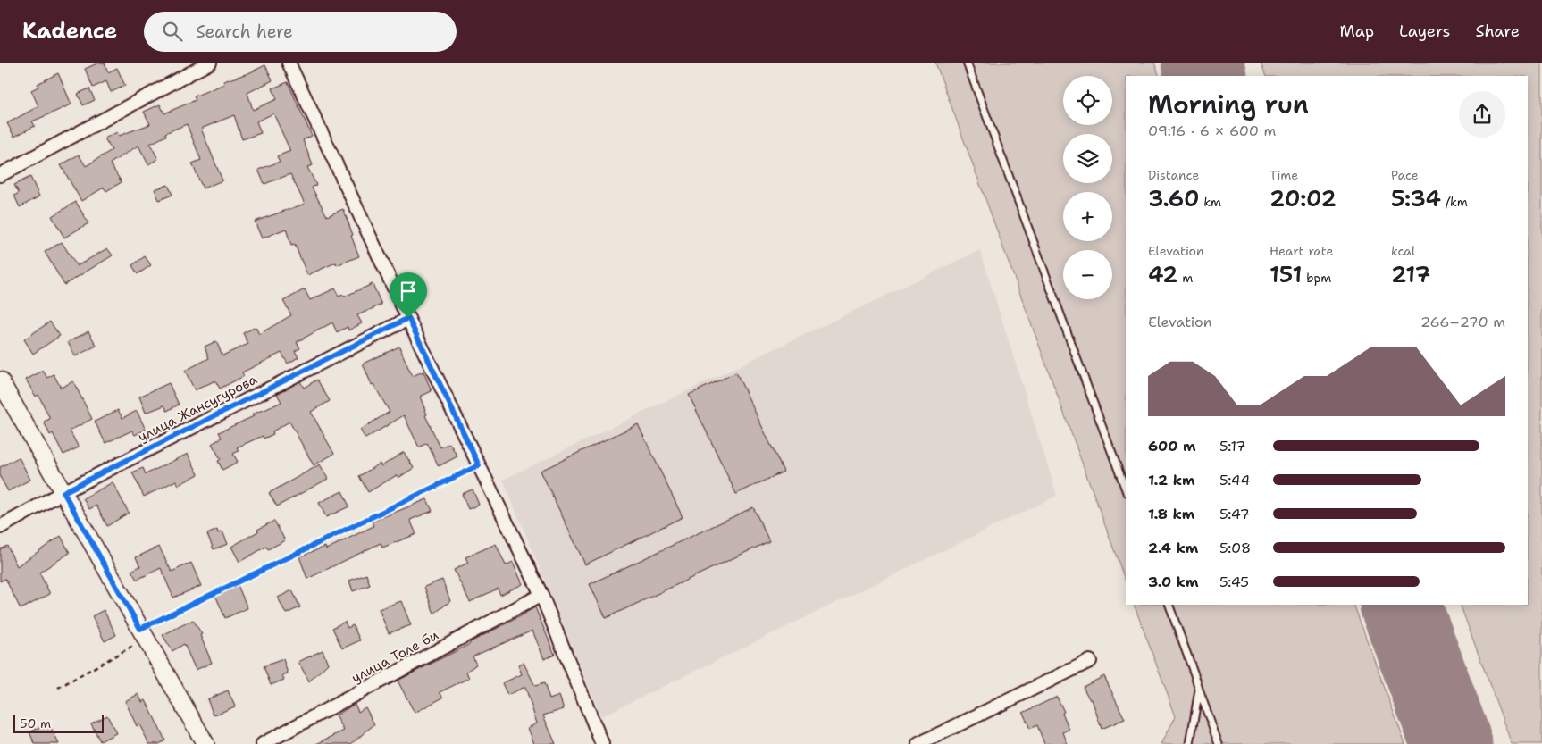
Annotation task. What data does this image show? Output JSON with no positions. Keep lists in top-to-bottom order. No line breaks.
{"streets":{"street":["улица Жансугурова","улица Толе би"]},"scale_bar":"50 m","page":{"header":"Kadence","search":"Search here","nav":["Map","Layers","Share"],"map_buttons":["+","−"],"heading":["Morning run","09:16 · 6 × 600 m"],"stats":[["Distance","3.60 km"],["Time","20:02"],["Pace","5:34 /km"],["Elevation","42 m"],["Heart rate","151 bpm"],["kcal","217"]],"chart":["Elevation","266–270 m"],"list":[{"name":"600 m","note":"5:17"},{"name":"1.2 km","note":"5:44"},{"name":"1.8 km","note":"5:47"},{"name":"2.4 km","note":"5:08"},{"name":"3.0 km","note":"5:45"}],"scale":"50 m"}}
